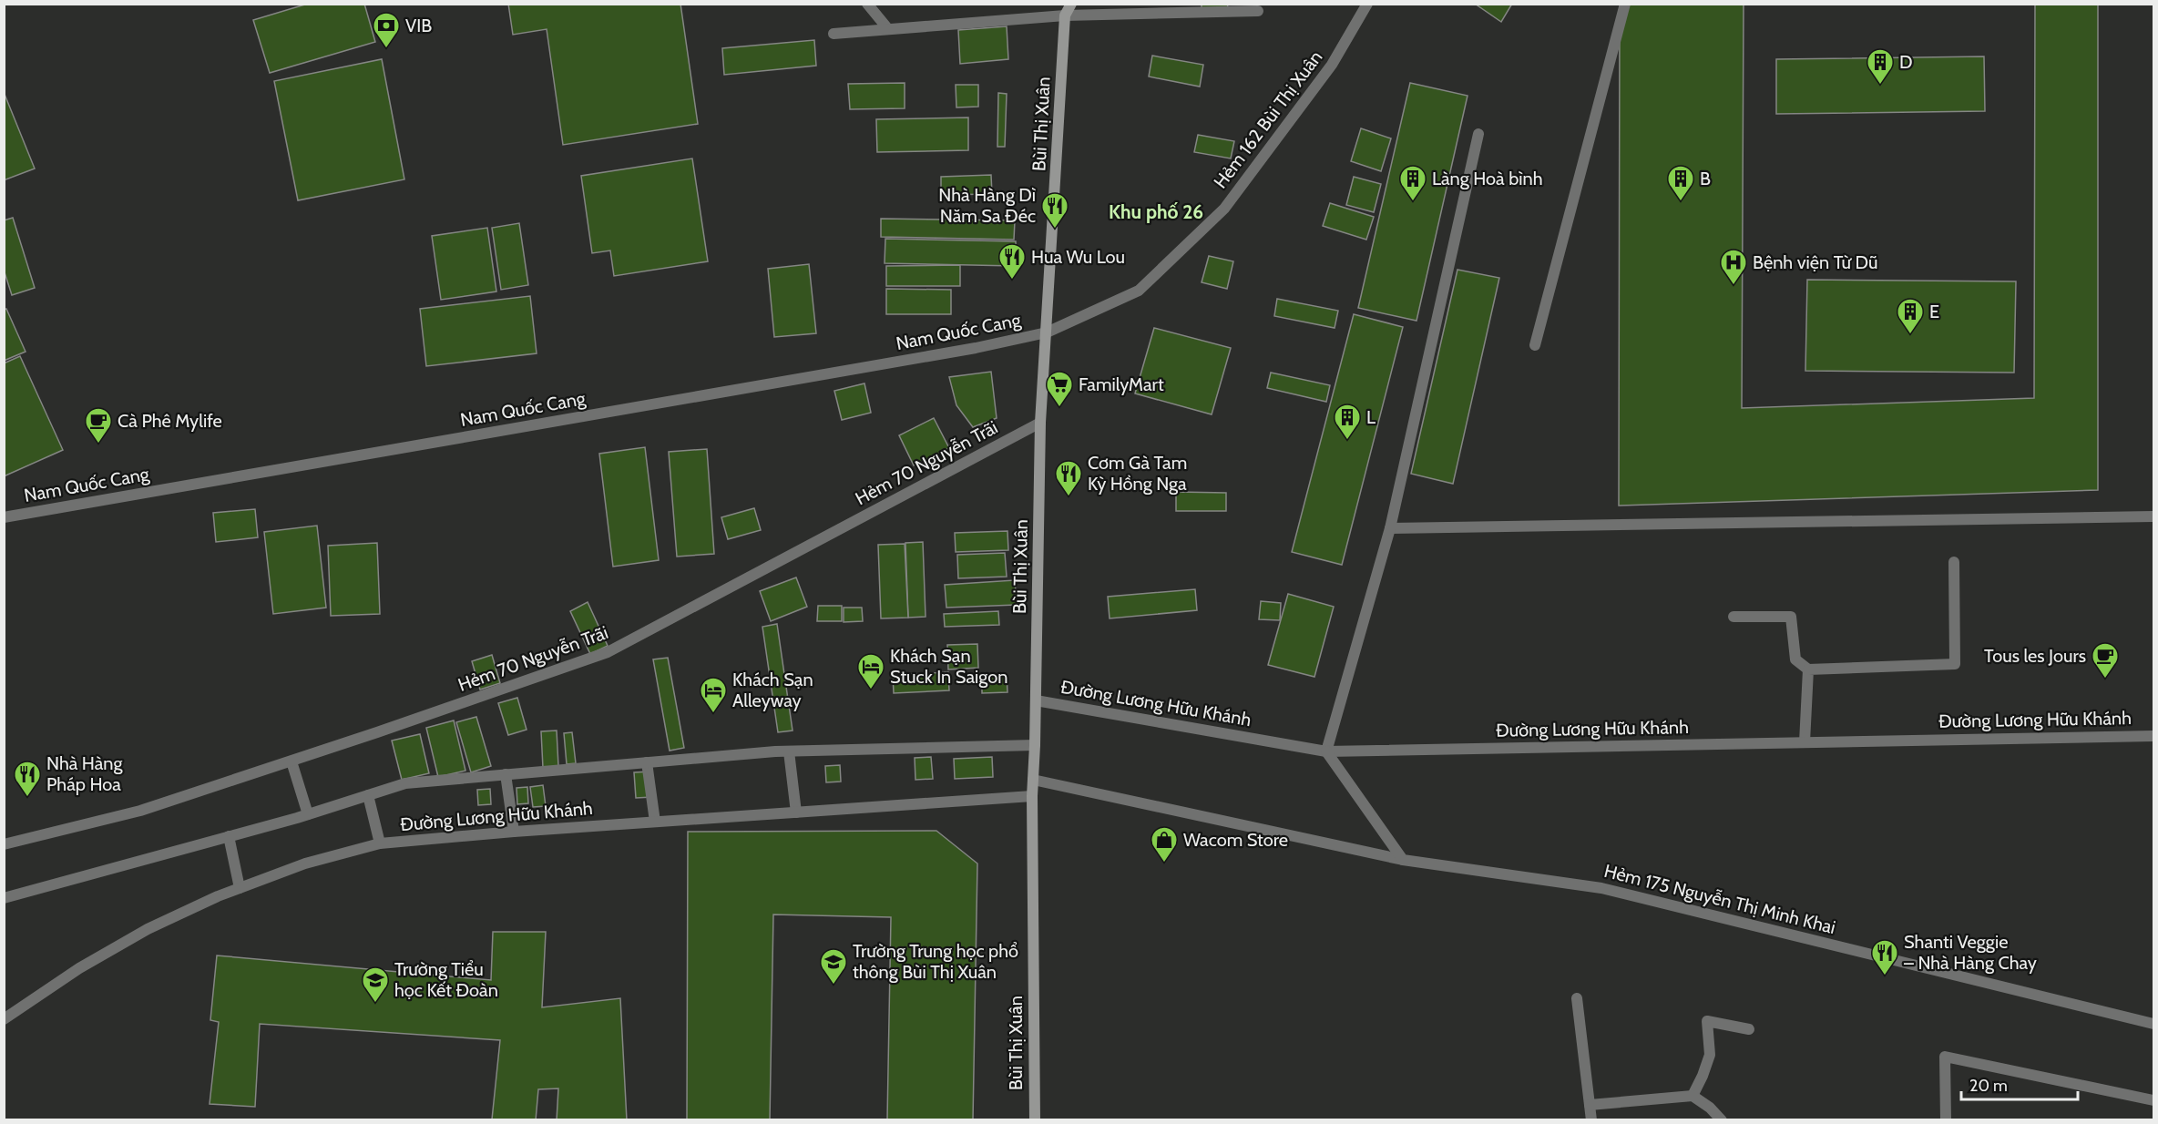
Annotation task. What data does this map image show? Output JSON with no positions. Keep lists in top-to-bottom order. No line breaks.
{"streets":{"street":["Hẻm 162 Bùi Thị Xuân","Bùi Thị Xuân","Nam Quốc Cang","Hẻm 70 Nguyễn Trãi","Đường Lương Hữu Khánh","Hẻm 175 Nguyễn Thị Minh Khai"]},"crossings":[["Hẻm 162 Bùi Thị Xuân","Bùi Thị Xuân"],["Hẻm 162 Bùi Thị Xuân","Nam Quốc Cang"],["Bùi Thị Xuân","Nam Quốc Cang"],["Bùi Thị Xuân","Hẻm 70 Nguyễn Trãi"],["Bùi Thị Xuân","Đường Lương Hữu Khánh"],["Bùi Thị Xuân","Hẻm 175 Nguyễn Thị Minh Khai"]],"districts":["Khu phố 26"],"places":{"bank":["VIB"],"building":["D","Làng Hoà bình","B","E","L"],"restaurant":["Nhà Hàng Dì Năm Sa Đéc","Hua Wu Lou","Cơm Gà Tam Kỳ Hồng Nga","Nhà Hàng Pháp Hoa","Shanti Veggie – Nhà Hàng Chay"],"hospital":["Bệnh viện Từ Dũ"],"supermarket":["FamilyMart"],"cafe":["Cà Phê Mylife","Tous les Jours"],"hotel":["Khách Sạn Stuck In Saigon","Khách Sạn Alleyway"],"shop":["Wacom Store"],"school or university":["Trường Trung học phổ thông Bùi Thị Xuân","Trường Tiểu học Kết Đoàn"]},"scale_bar":"20 m"}
